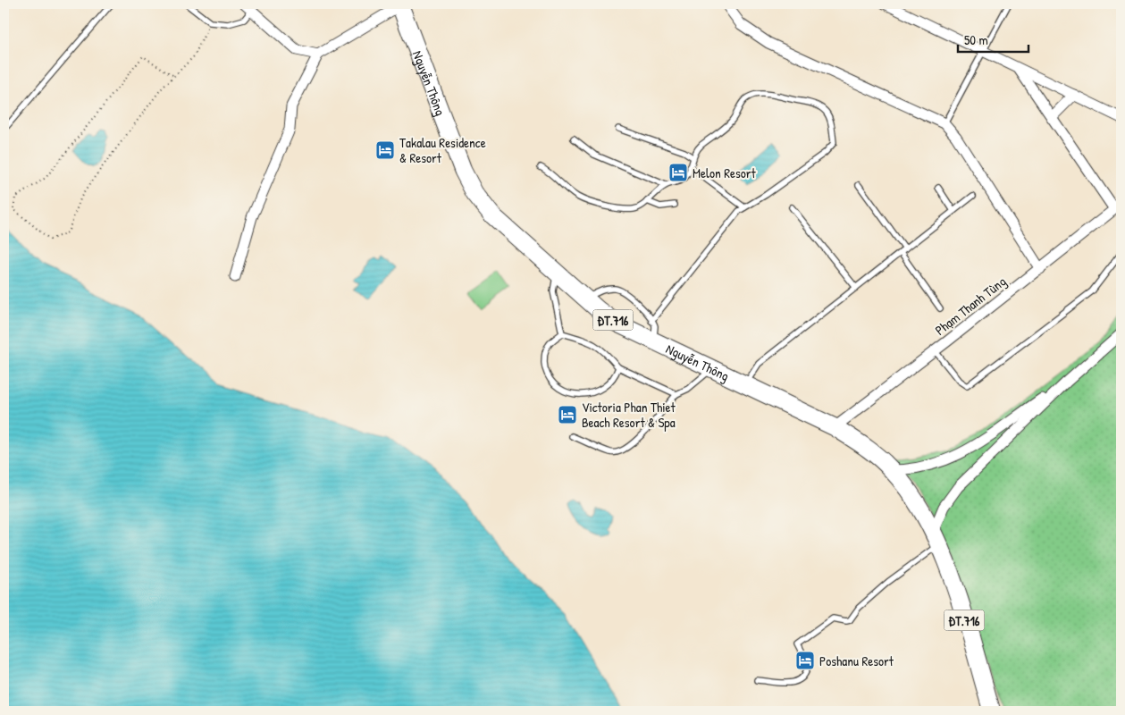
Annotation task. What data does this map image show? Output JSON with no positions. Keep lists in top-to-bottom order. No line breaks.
{"streets":{"main road":["Nguyễn Thông","ĐT.716"],"street":["Phạm Thanh Tùng"]},"crossings":[["Nguyễn Thông","Phạm Thanh Tùng"]],"places":{"hotel":["Takalau Residence & Resort","Melon Resort","Victoria Phan Thiet Beach Resort & Spa","Poshanu Resort"]},"scale_bar":"50 m"}
